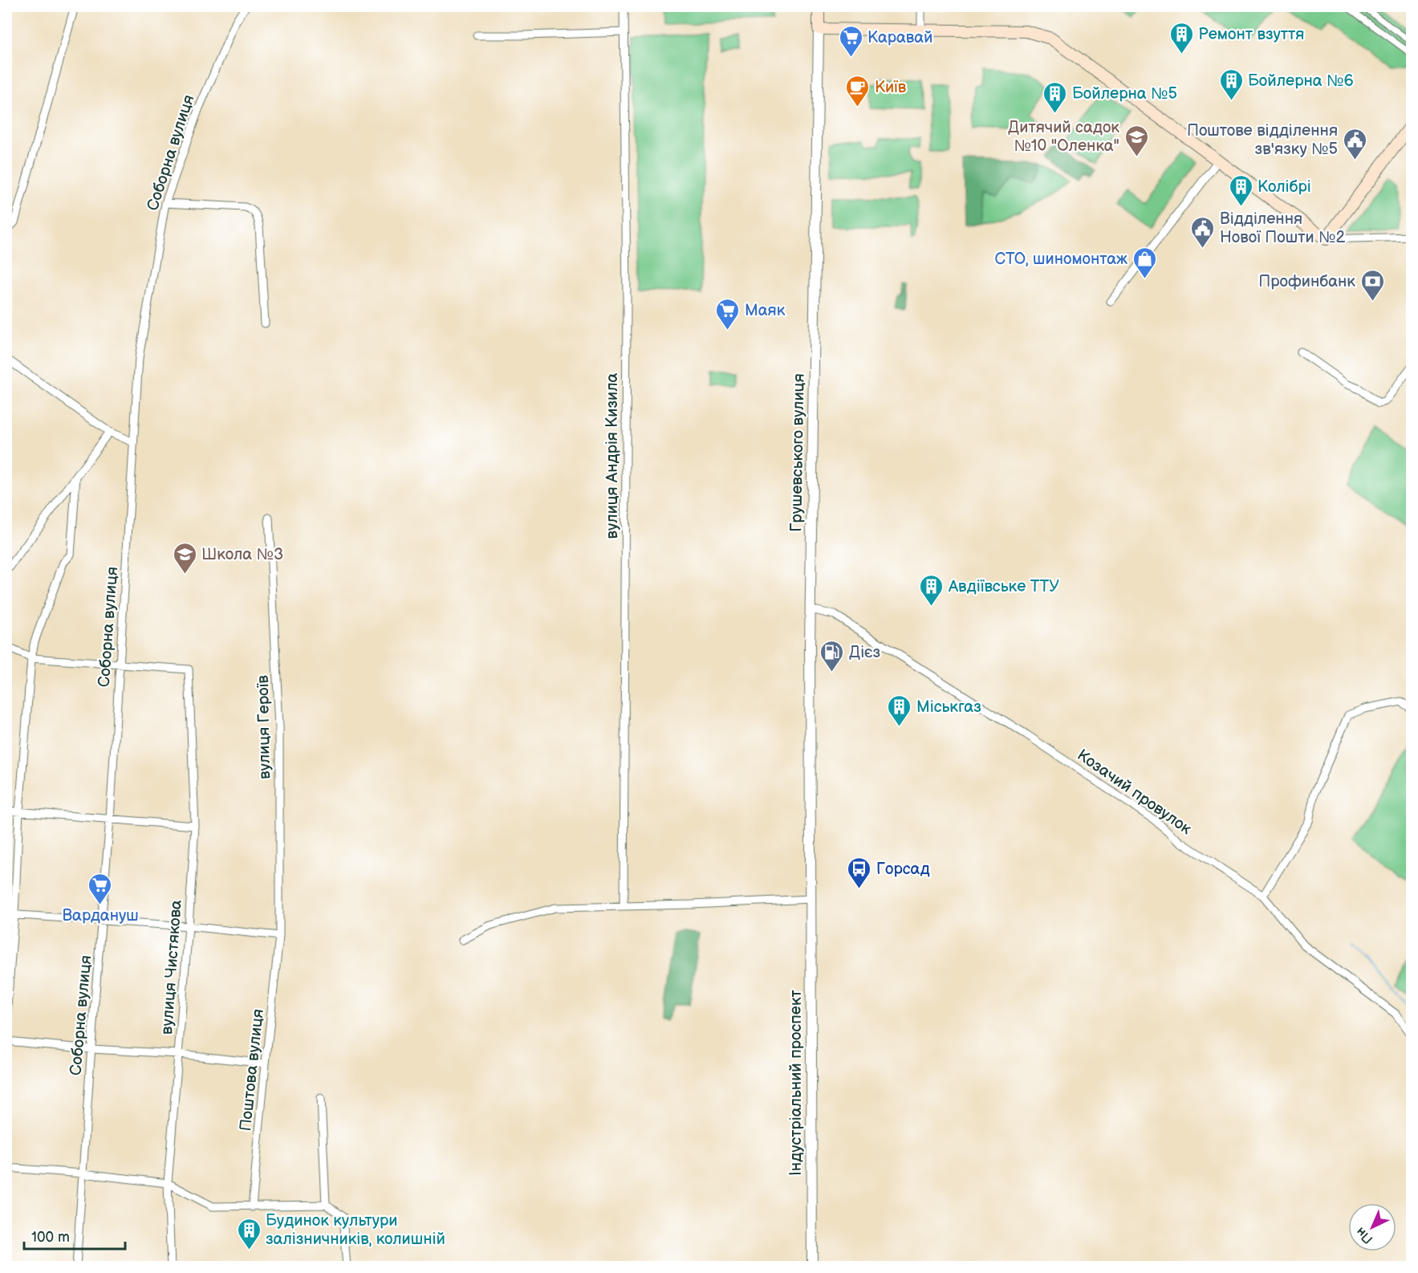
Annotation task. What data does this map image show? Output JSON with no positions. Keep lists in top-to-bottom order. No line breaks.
{"streets":{"main road":["Грушевського вулиця"],"street":["Соборна вулиця","вулиця Андрія Кизила","вулиця Героїв","Козачий провулок","вулиця Чистякова","Поштова вулиця","Індустріальний проспект"]},"crossings":[["Соборна вулиця","вулиця Чистякова"],["Грушевського вулиця","Козачий провулок"],["Грушевського вулиця","Індустріальний проспект"],["вулиця Героїв","Поштова вулиця"]],"places":{"building":["Ремонт взуття","Бойлерна №6","Бойлерна №5","Колібрі","Авдіївське ТТУ","Міськгаз","Будинок культури залізничників, колишній"],"supermarket":["Каравай","Маяк","Вардануш"],"cafe":["Київ"],"school or university":["Дитячий садок №10 \"Оленка\"","Школа №3"],"public building":["Поштове відділення зв'язку №5","Відділення Нової Пошти №2"],"shop":["СТО, шиномонтаж"],"bank":["Профинбанк"],"fuel station":["Дієз"],"bus stop":["Горсад"]},"scale_bar":"100 m","north":"bottom left"}
